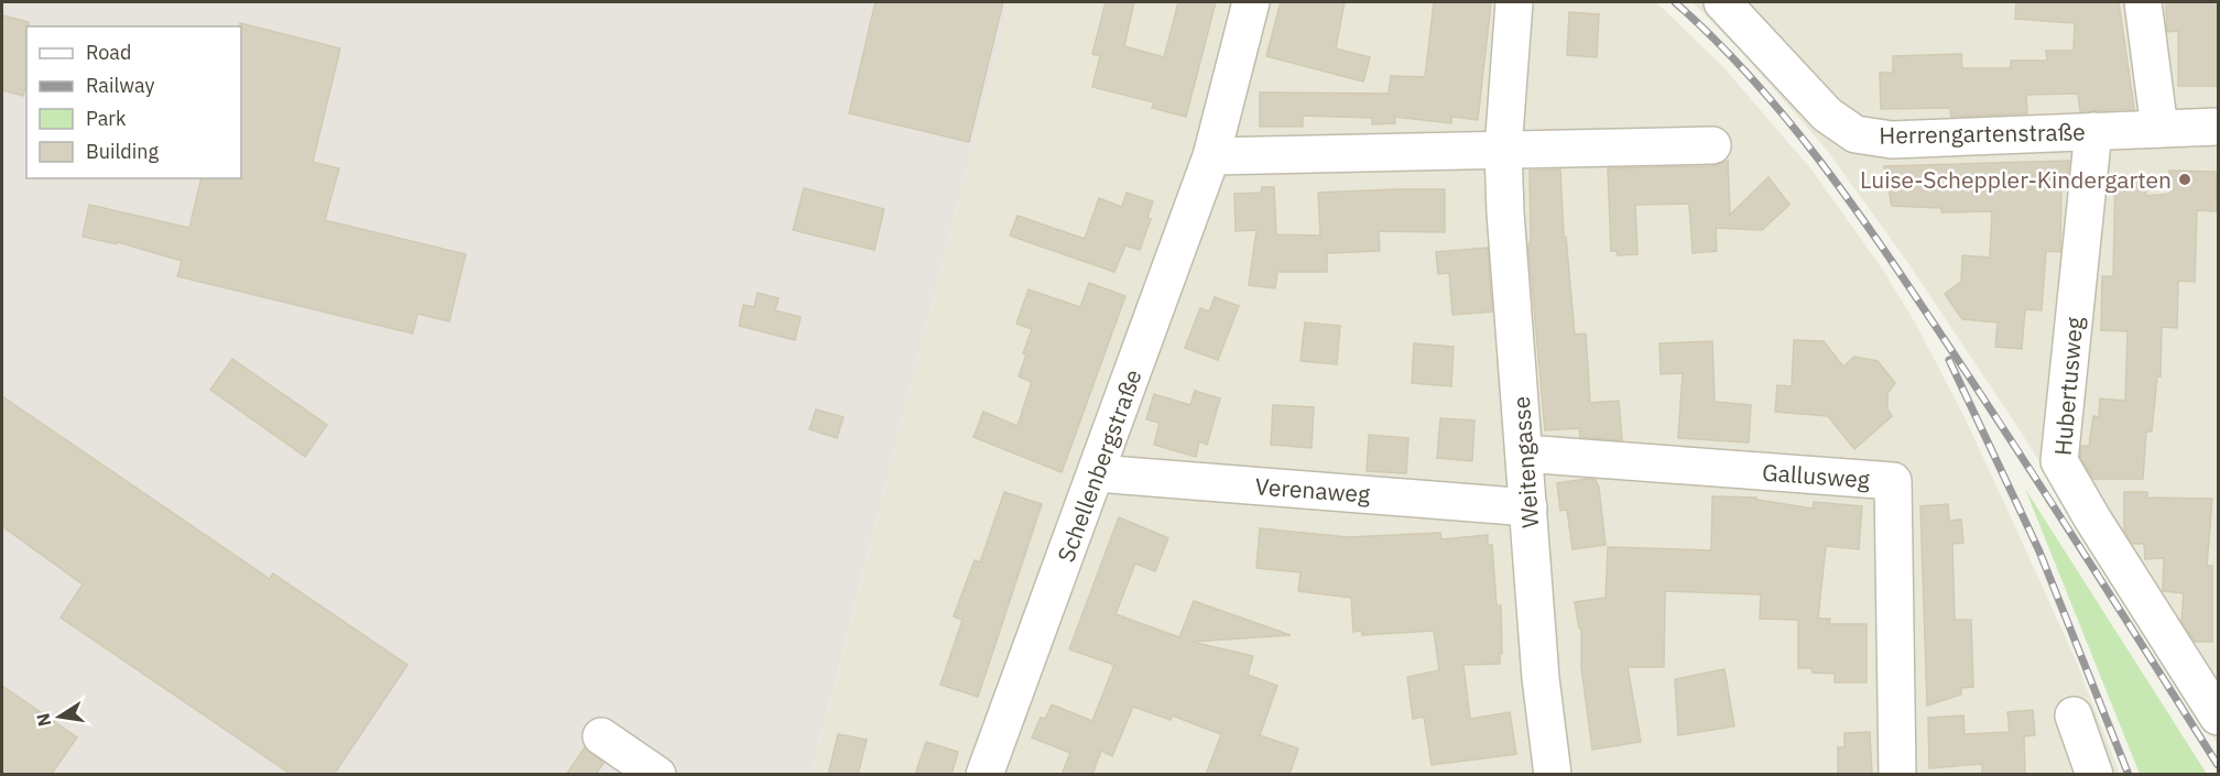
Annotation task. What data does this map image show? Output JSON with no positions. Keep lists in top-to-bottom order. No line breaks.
{"streets":{"street":["Herrengartenstraße","Hubertusweg","Weitengasse","Schellenbergstraße","Gallusweg","Verenaweg"]},"crossings":[["Herrengartenstraße","Hubertusweg"],["Weitengasse","Gallusweg"],["Weitengasse","Verenaweg"],["Schellenbergstraße","Verenaweg"]],"places":["Luise-Scheppler-Kindergarten"],"legend":["Road","Railway","Park","Building"],"north":"left"}
